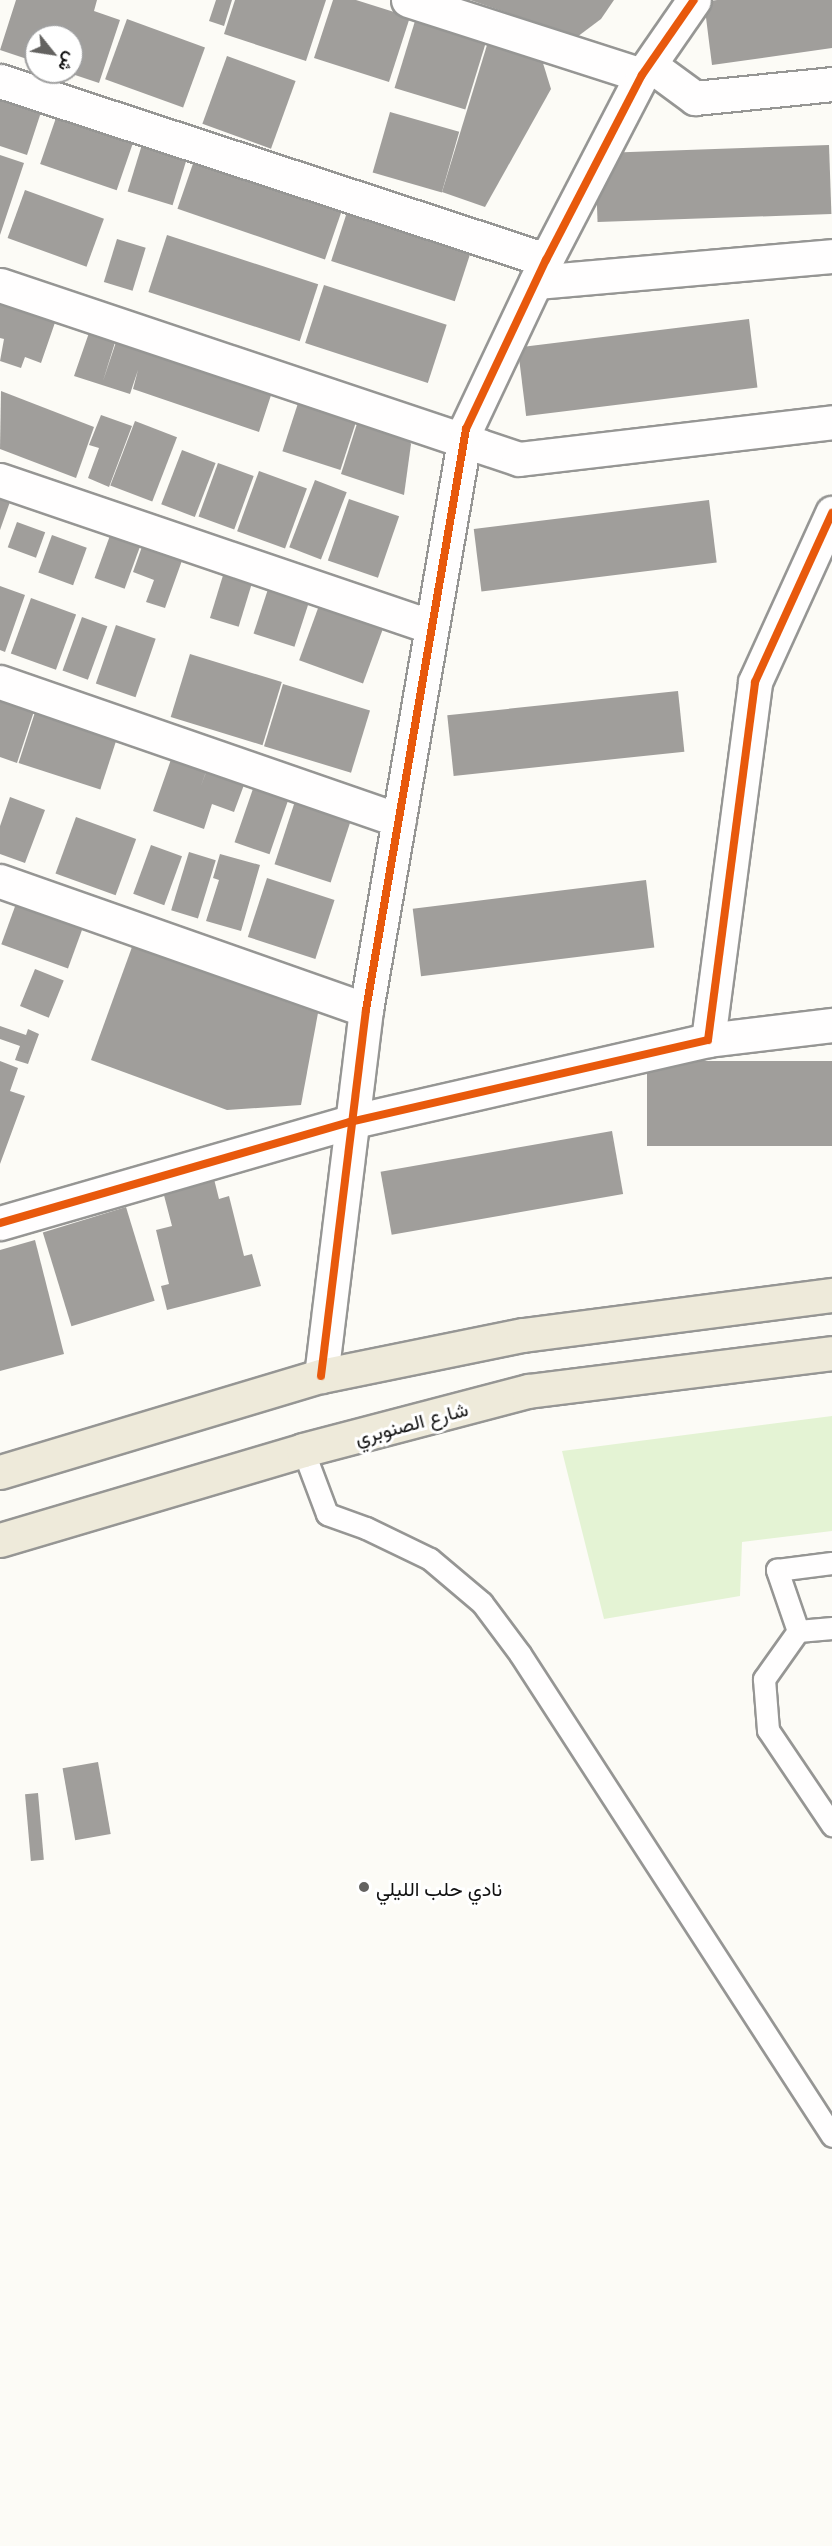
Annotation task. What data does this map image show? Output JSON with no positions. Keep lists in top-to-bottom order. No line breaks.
{"streets":{"main road":["شارع الصنوبري"]},"places":["نادي حلب الليلي"],"north":"bottom right"}
